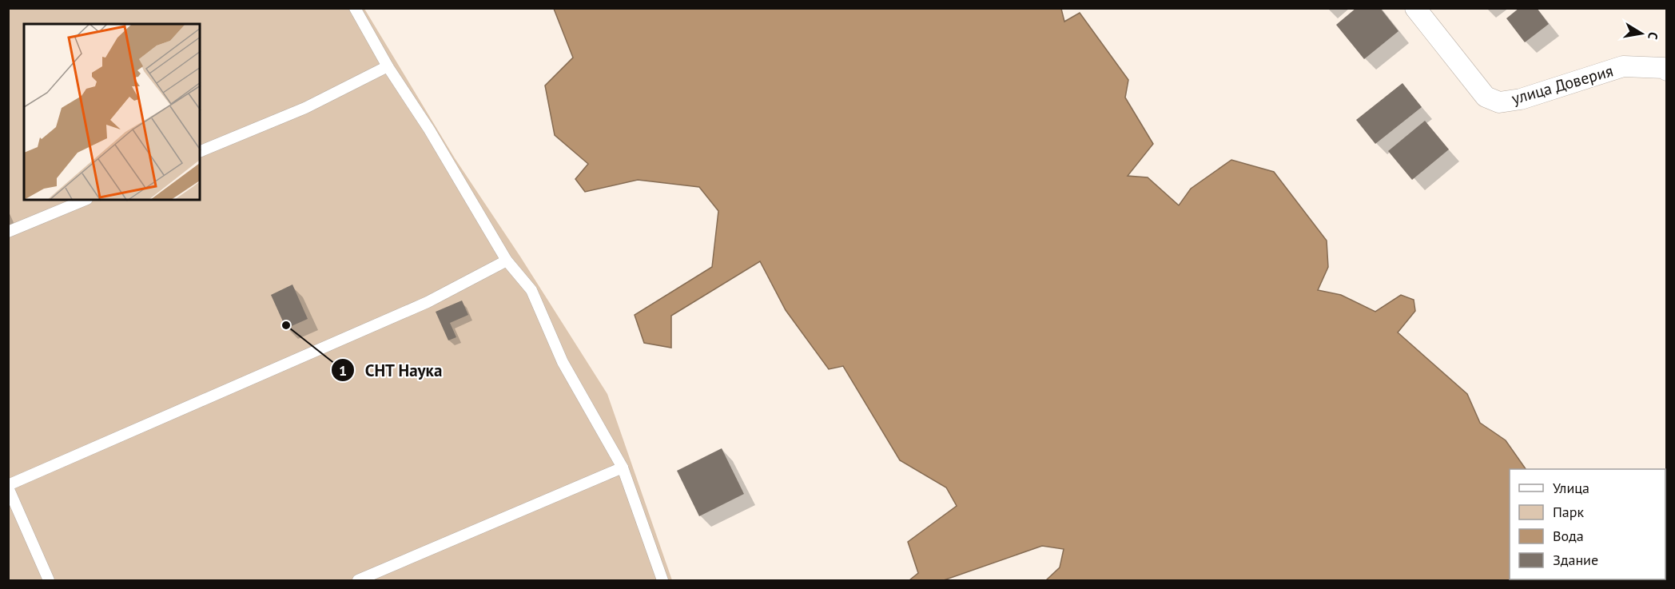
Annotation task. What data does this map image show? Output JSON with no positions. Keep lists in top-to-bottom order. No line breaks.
{"streets":{"street":["улица Доверия"]},"places":["СНТ Наука"],"legend":["Улица","Парк","Вода","Здание"],"north":"right"}
